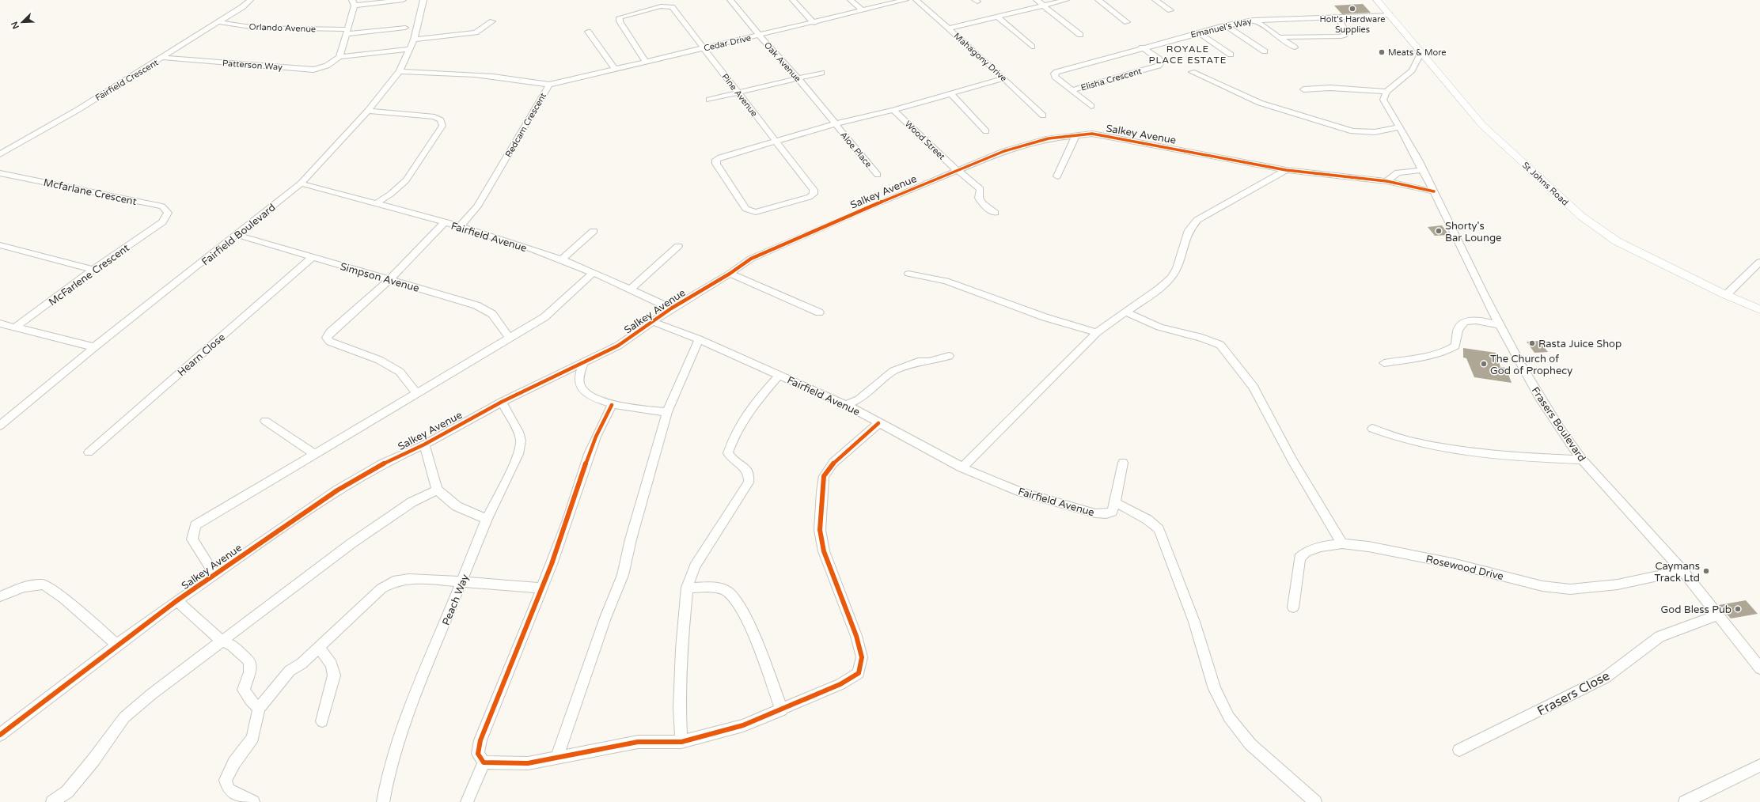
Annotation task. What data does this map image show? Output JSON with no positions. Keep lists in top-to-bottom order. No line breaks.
{"streets":{"main road":["St Johns Road"],"street":["Orlando Avenue","Emanuel's Way","Cedar Drive","Mahagony Drive","Oak Avenue","Patterson Way","Elisha Crescent","Fairfield Crescent","Pine Avenue","Redcam Crescent","Salkey Avenue","Wood Street","Aloe Place","Mcfarlane Crescent","Fairfield Boulevard","Fairfield Avenue","McFarlene Crescent","Simpson Avenue","Hearn Close","Frasers Boulevard","Rosewood Drive","Peach Way","Frasers Close"]},"crossings":[["Orlando Avenue","Fairfield Crescent"],["Emanuel's Way","Elisha Crescent"],["Emanuel's Way","St Johns Road"],["Cedar Drive","Oak Avenue"],["Cedar Drive","Pine Avenue"],["Cedar Drive","Redcam Crescent"],["Oak Avenue","Aloe Place"],["Patterson Way","Fairfield Crescent"],["Redcam Crescent","Fairfield Boulevard"],["Redcam Crescent","Fairfield Avenue"],["Salkey Avenue","Wood Street"],["Salkey Avenue","Fairfield Avenue"],["Salkey Avenue","Simpson Avenue"],["Salkey Avenue","Frasers Boulevard"],["Salkey Avenue","Peach Way"],["Mcfarlane Crescent","McFarlene Crescent"],["Fairfield Boulevard","Fairfield Avenue"],["Fairfield Boulevard","Simpson Avenue"],["Simpson Avenue","Hearn Close"],["Frasers Boulevard","Rosewood Drive"],["Frasers Boulevard","Frasers Close"]],"districts":["ROYALE PLACE ESTATE"],"places":["Holt's Hardware Supplies","Meats & More","Shorty's Bar Lounge","Rasta Juice Shop","The Church of God of Prophecy","Caymans Track Ltd","God Bless Pub"],"north":"bottom left"}
